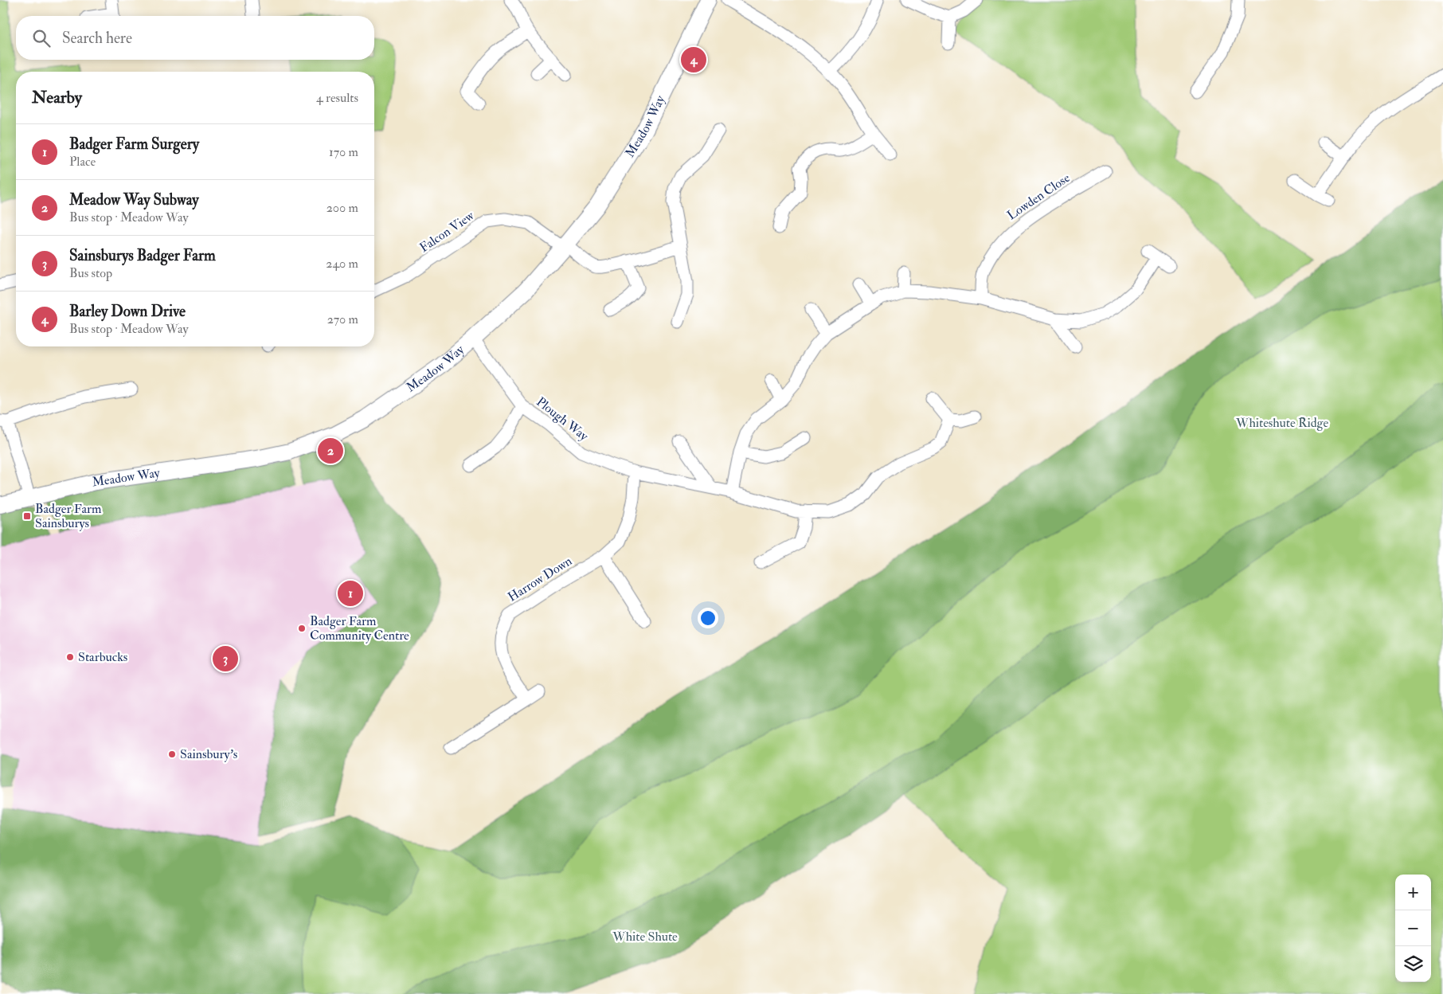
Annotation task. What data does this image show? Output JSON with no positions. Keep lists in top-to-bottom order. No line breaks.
{"streets":{"street":["Meadow Way","Lowden Close","Falcon View","Plough Way","Harrow Down"]},"crossings":[["Meadow Way","Falcon View"],["Meadow Way","Plough Way"],["Plough Way","Harrow Down"]],"parks":["Whiteshute Ridge","White Shute"],"places":{"transit":["Badger Farm Sainsburys"],"other":["Badger Farm Community Centre","Starbucks","Sainsbury's"]},"page":{"search":"Search here","pins":["4","2","1","3"],"heading":["Nearby","4 results"],"list":[{"mark":"1","name":"Badger Farm Surgery","note":"Place","value":"170 m"},{"mark":"2","name":"Meadow Way Subway","note":"Bus stop · Meadow Way","value":"200 m"},{"mark":"3","name":"Sainsburys Badger Farm","note":"Bus stop","value":"240 m"},{"mark":"4","name":"Barley Down Drive","note":"Bus stop · Meadow Way","value":"270 m"}],"map_buttons":["+","−"]}}
